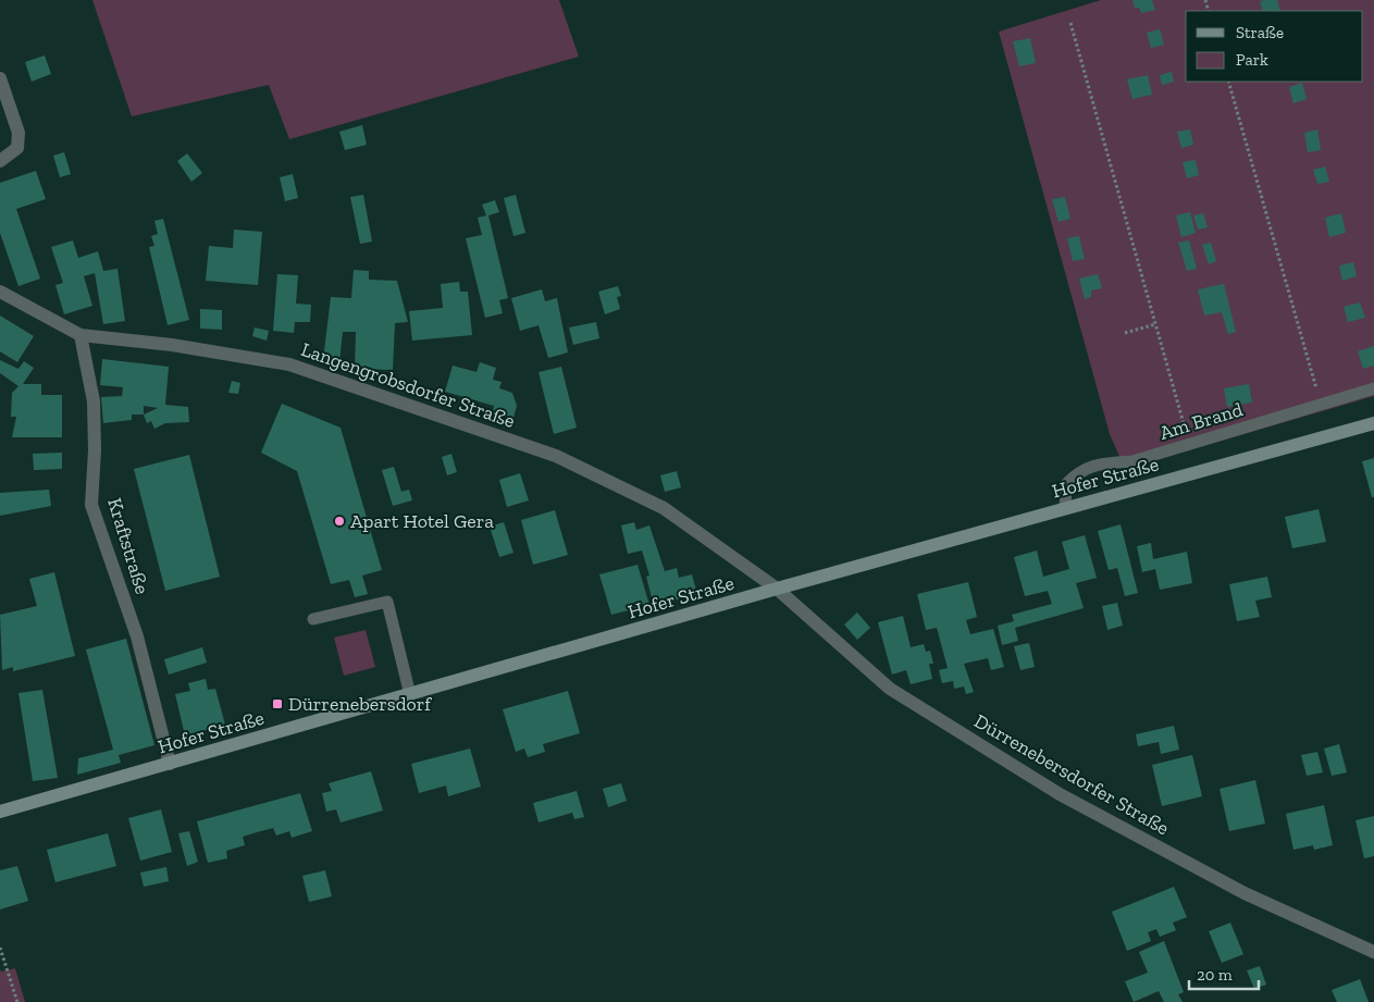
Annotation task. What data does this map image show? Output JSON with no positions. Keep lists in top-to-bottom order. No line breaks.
{"streets":{"main road":["Hofer Straße"],"street":["Langengrobsdorfer Straße","Kraftstraße","Dürrenebersdorfer Straße"],"lane":["Am Brand"]},"crossings":[["Langengrobsdorfer Straße","Hofer Straße"],["Langengrobsdorfer Straße","Kraftstraße"],["Langengrobsdorfer Straße","Dürrenebersdorfer Straße"],["Am Brand","Hofer Straße"],["Hofer Straße","Kraftstraße"],["Hofer Straße","Dürrenebersdorfer Straße"]],"places":{"other":["Apart Hotel Gera"],"transit":["Dürrenebersdorf"]},"legend":["Straße","Park"],"scale_bar":"20 m"}
